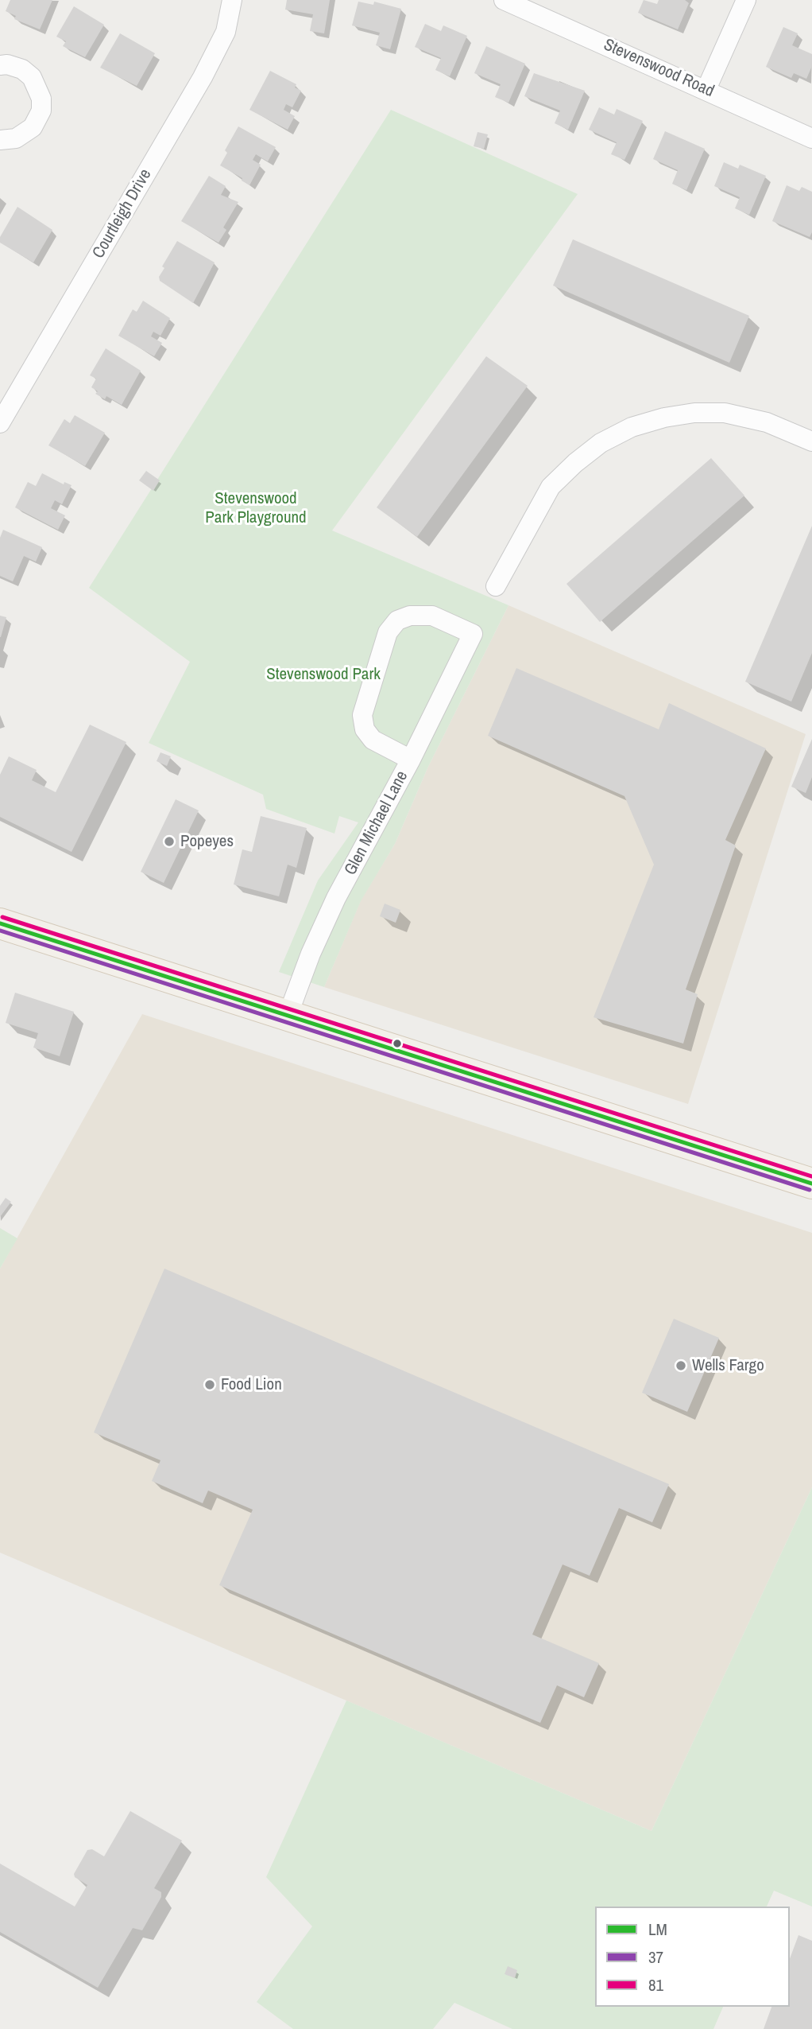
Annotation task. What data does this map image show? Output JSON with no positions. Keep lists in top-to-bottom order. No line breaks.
{"streets":{"street":["Stevenswood Road","Courtleigh Drive","Glen Michael Lane"]},"parks":["Stevenswood Park Playground","Stevenswood Park"],"places":["Popeyes","Wells Fargo","Food Lion"],"lines":["transit line 81","transit line LM","transit line 37"],"legend":["LM","37","81"]}
